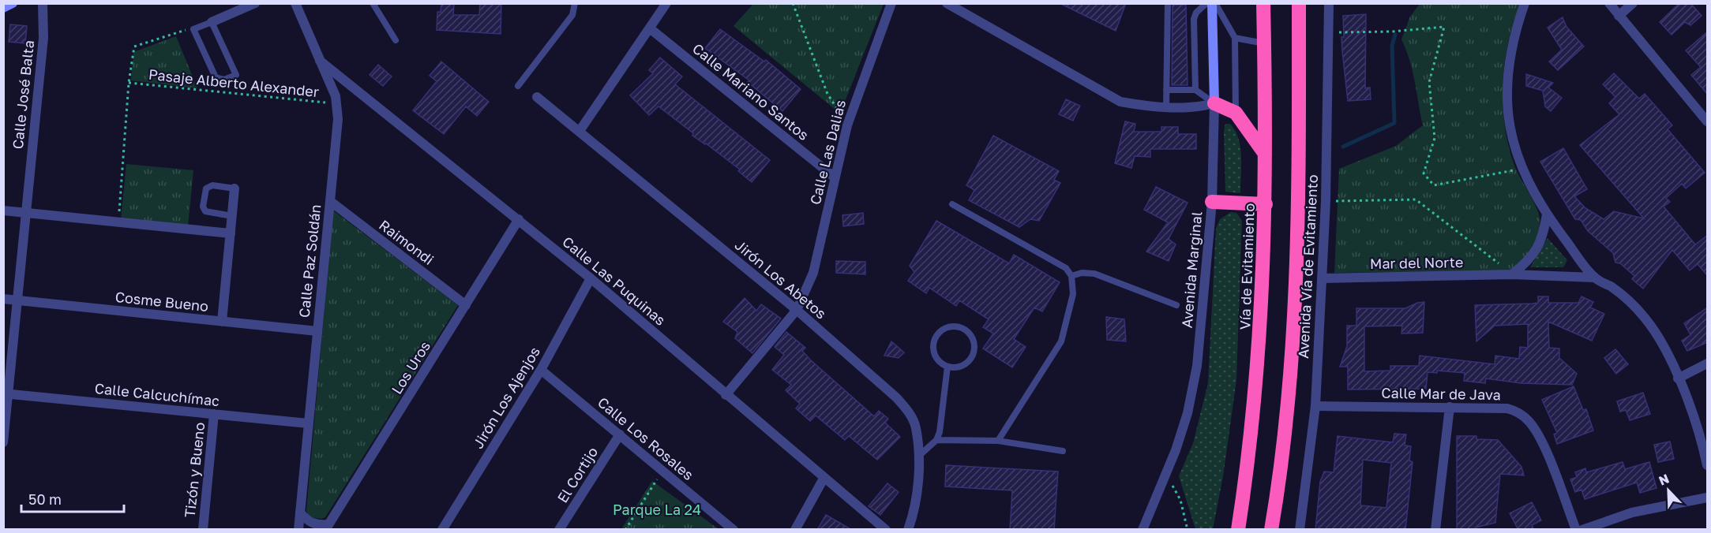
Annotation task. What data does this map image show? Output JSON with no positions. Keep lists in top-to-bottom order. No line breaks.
{"streets":{"highway":["Vía de Evitamiento"],"main road":["Avenida Marginal"],"street":["Calle Mariano Santos","Calle José Balta","Calle Las Dalias","Raimondi","Calle Paz Soldán","Mar del Norte","Avenida Vía de Evitamiento","Jirón Los Abetos","Calle Las Puquinas","Cosme Bueno","Los Uros","Calle Mar de Java","Calle Calcuchímac","Jirón Los Ajenjos","Calle Los Rosales","Tizón y Bueno","El Cortijo"],"path":["Pasaje Alberto Alexander"]},"crossings":[["Pasaje Alberto Alexander","Calle Paz Soldán"],["Calle Mariano Santos","Calle Las Dalias"],["Calle José Balta","Cosme Bueno"],["Calle José Balta","Calle Calcuchímac"],["Calle Las Dalias","Jirón Los Abetos"],["Calle Las Dalias","Calle Las Puquinas"],["Raimondi","Calle Paz Soldán"],["Raimondi","Los Uros"],["Calle Paz Soldán","Calle Las Puquinas"],["Calle Paz Soldán","Cosme Bueno"],["Calle Paz Soldán","Calle Calcuchímac"],["Mar del Norte","Avenida Vía de Evitamiento"],["Avenida Vía de Evitamiento","Calle Mar de Java"],["Calle Las Puquinas","Los Uros"],["Calle Las Puquinas","Jirón Los Ajenjos"],["Calle Calcuchímac","Tizón y Bueno"],["Jirón Los Ajenjos","Calle Los Rosales"],["Calle Los Rosales","El Cortijo"]],"parks":["Parque La 24"],"scale_bar":"50 m","north":"top left"}
